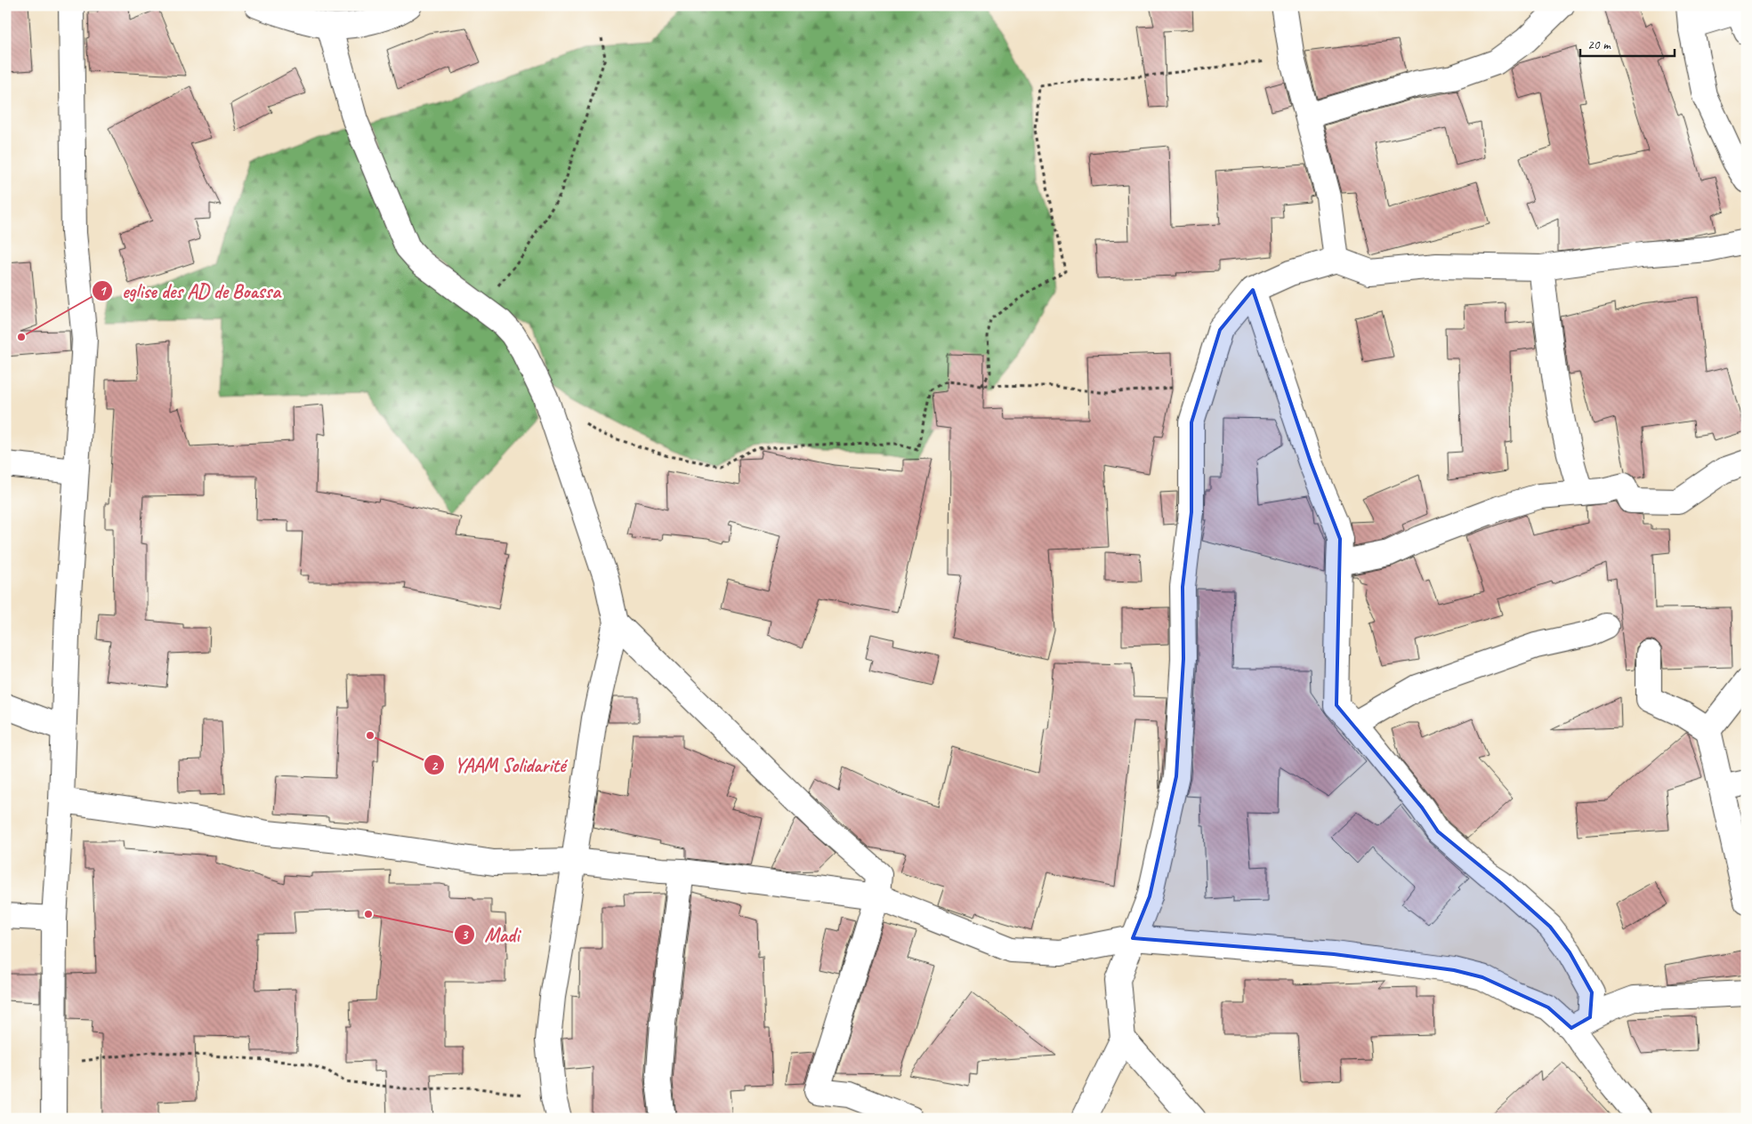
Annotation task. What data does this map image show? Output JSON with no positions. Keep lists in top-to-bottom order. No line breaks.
{"places":["eglise des AD de Boassa","YAAM Solidarité","Madi"],"scale_bar":"20 m"}
